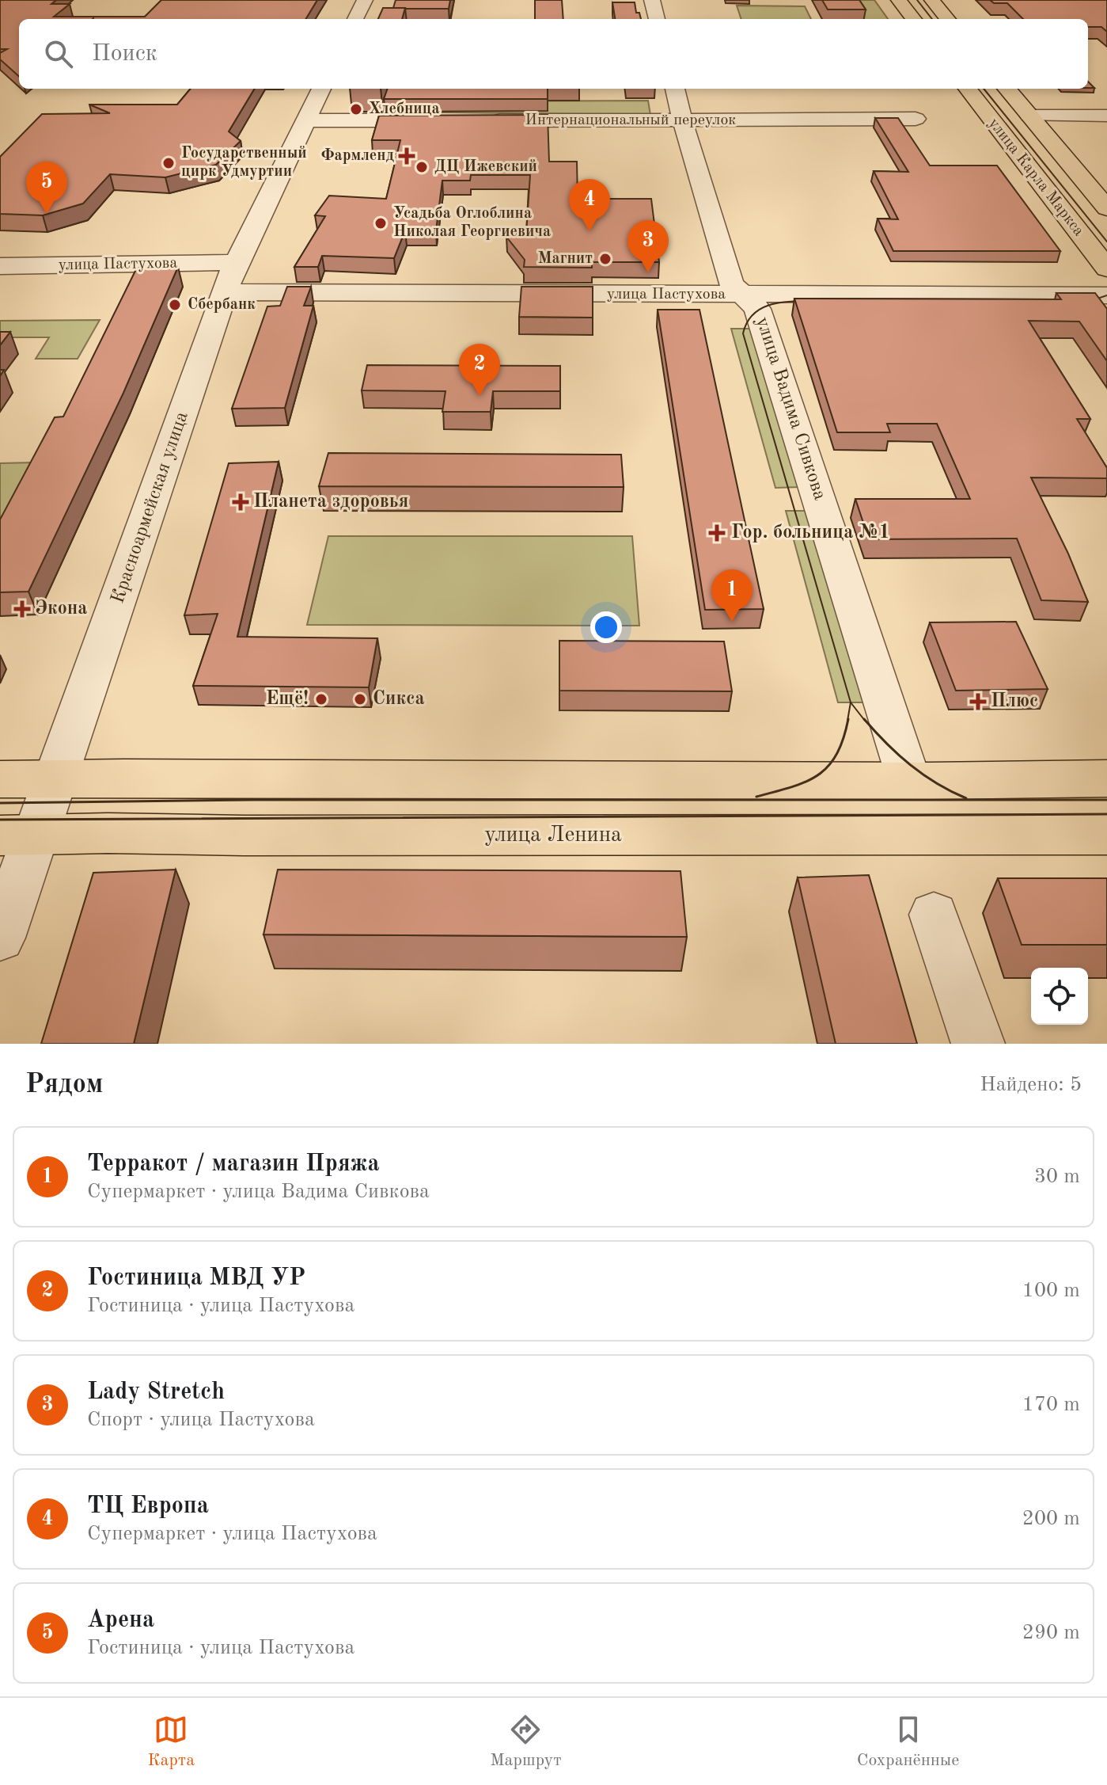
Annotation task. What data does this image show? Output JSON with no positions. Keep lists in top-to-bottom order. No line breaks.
{"streets":{"main road":["улица Карла Маркса","улица Ленина"],"street":["Интернациональный переулок","улица Пастухова","улица Вадима Сивкова","Красноармейская улица"]},"crossings":[["Интернациональный переулок","улица Вадима Сивкова"],["улица Пастухова","улица Вадима Сивкова"],["улица Пастухова","Красноармейская улица"],["Красноармейская улица","улица Ленина"]],"places":{"other":["Хлебница","Государственный цирк Удмуртии","ДЦ Ижевский","Усадьба Оглоблина Николая Георгиевича","Магнит","Сбербанк","Ещё!","Сикса"],"health":["Фармленд","Планета здоровья","Гор. больница №1","Экона","Плюс"]},"page":{"search":"Поиск","pins":["5","4","3","2","1"],"heading":["Рядом","Найдено: 5"],"list":[{"mark":"1","name":"Терракот / магазин Пряжа","note":"Супермаркет · улица Вадима Сивкова","value":"30 m"},{"mark":"2","name":"Гостиница МВД УР","note":"Гостиница · улица Пастухова","value":"100 m"},{"mark":"3","name":"Lady Stretch","note":"Спорт · улица Пастухова","value":"170 m"},{"mark":"4","name":"ТЦ Европа","note":"Супермаркет · улица Пастухова","value":"200 m"},{"mark":"5","name":"Арена","note":"Гостиница · улица Пастухова","value":"290 m"}],"nav":["Карта","Маршрут","Сохранённые"]}}
